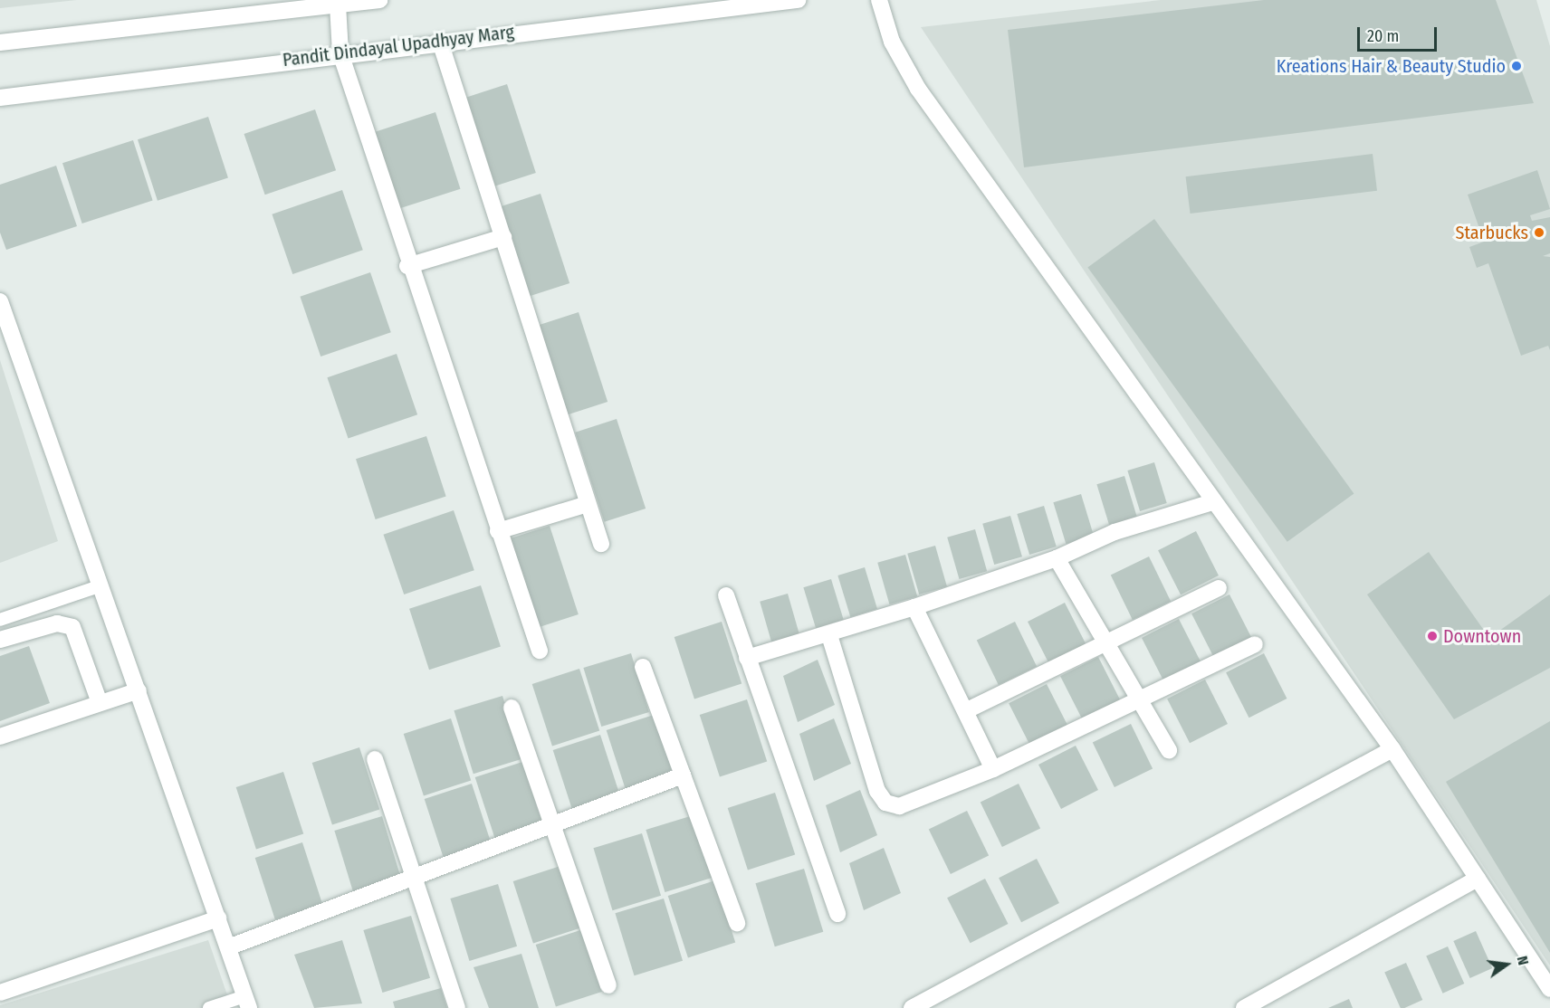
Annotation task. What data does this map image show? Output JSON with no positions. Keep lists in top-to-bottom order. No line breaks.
{"streets":{"street":["Pandit Dindayal Upadhyay Marg"]},"places":["Kreations Hair & Beauty Studio","Starbucks","Downtown"],"scale_bar":"20 m","north":"right"}
